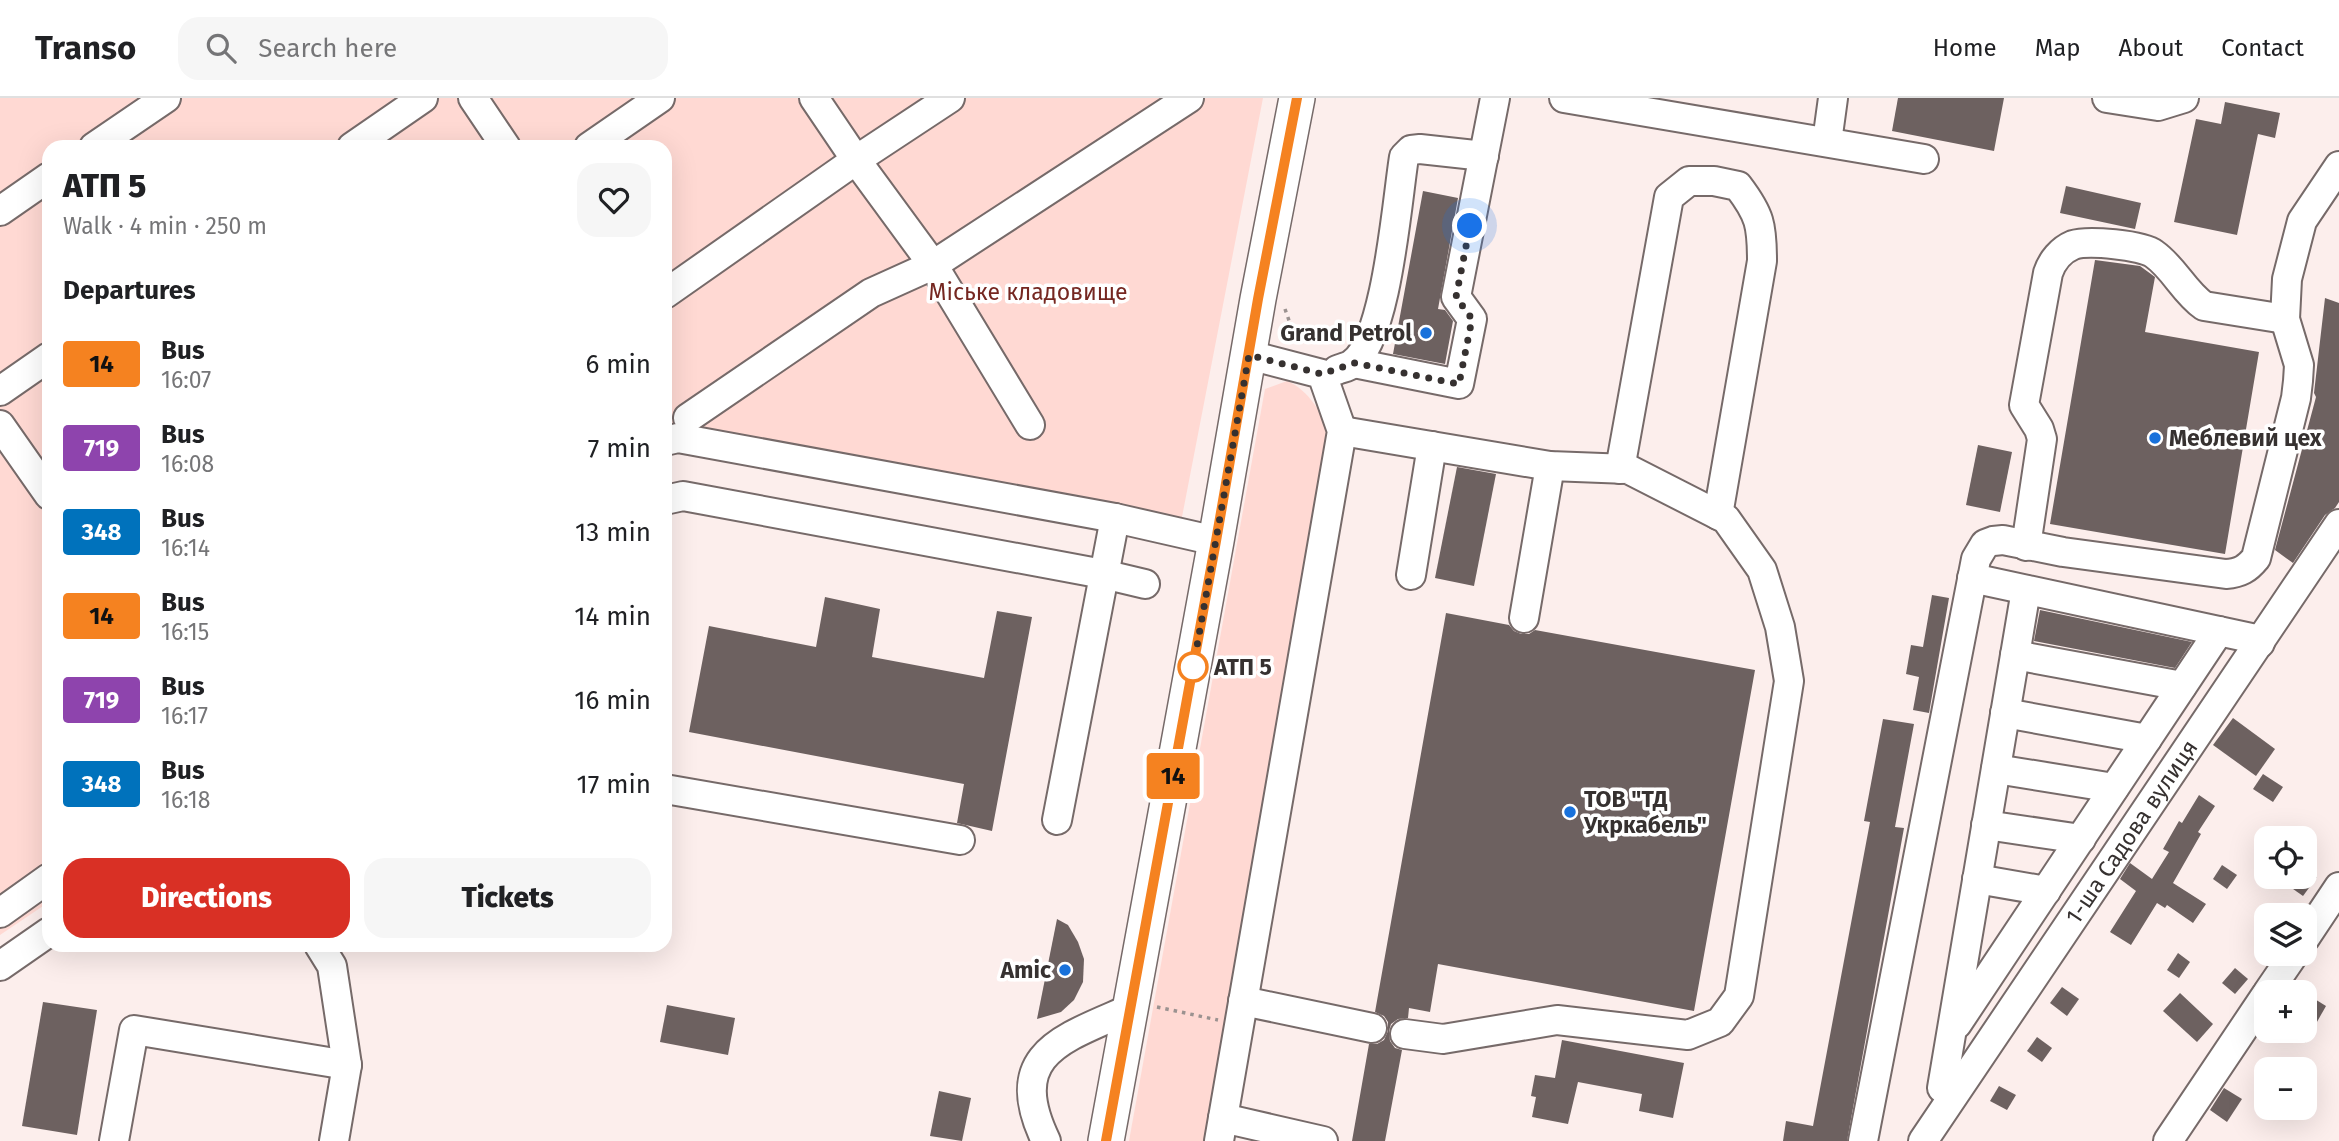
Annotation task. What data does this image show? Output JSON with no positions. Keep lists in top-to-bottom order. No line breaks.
{"streets":{"street":["1-ша Садова вулиця"]},"parks":["Міське кладовище"],"places":["Grand Petrol","Меблевий цех","АТП 5","ТОВ \"ТД Укркабель\"","Amic"],"lines":["bus line 14"],"page":{"header":"Transo","search":"Search here","nav":["Home","Map","About","Contact"],"on_map":"14","heading":[["АТП 5","Walk · 4 min · 250 m"],"Departures"],"list":[{"mark":"14","name":"Bus","note":"16:07","value":"6 min"},{"mark":"719","name":"Bus","note":"16:08","value":"7 min"},{"mark":"348","name":"Bus","note":"16:14","value":"13 min"},{"mark":"14","name":"Bus","note":"16:15","value":"14 min"},{"mark":"719","name":"Bus","note":"16:17","value":"16 min"},{"mark":"348","name":"Bus","note":"16:18","value":"17 min"}],"map_buttons":["+","−"],"buttons":["Directions","Tickets"]}}
